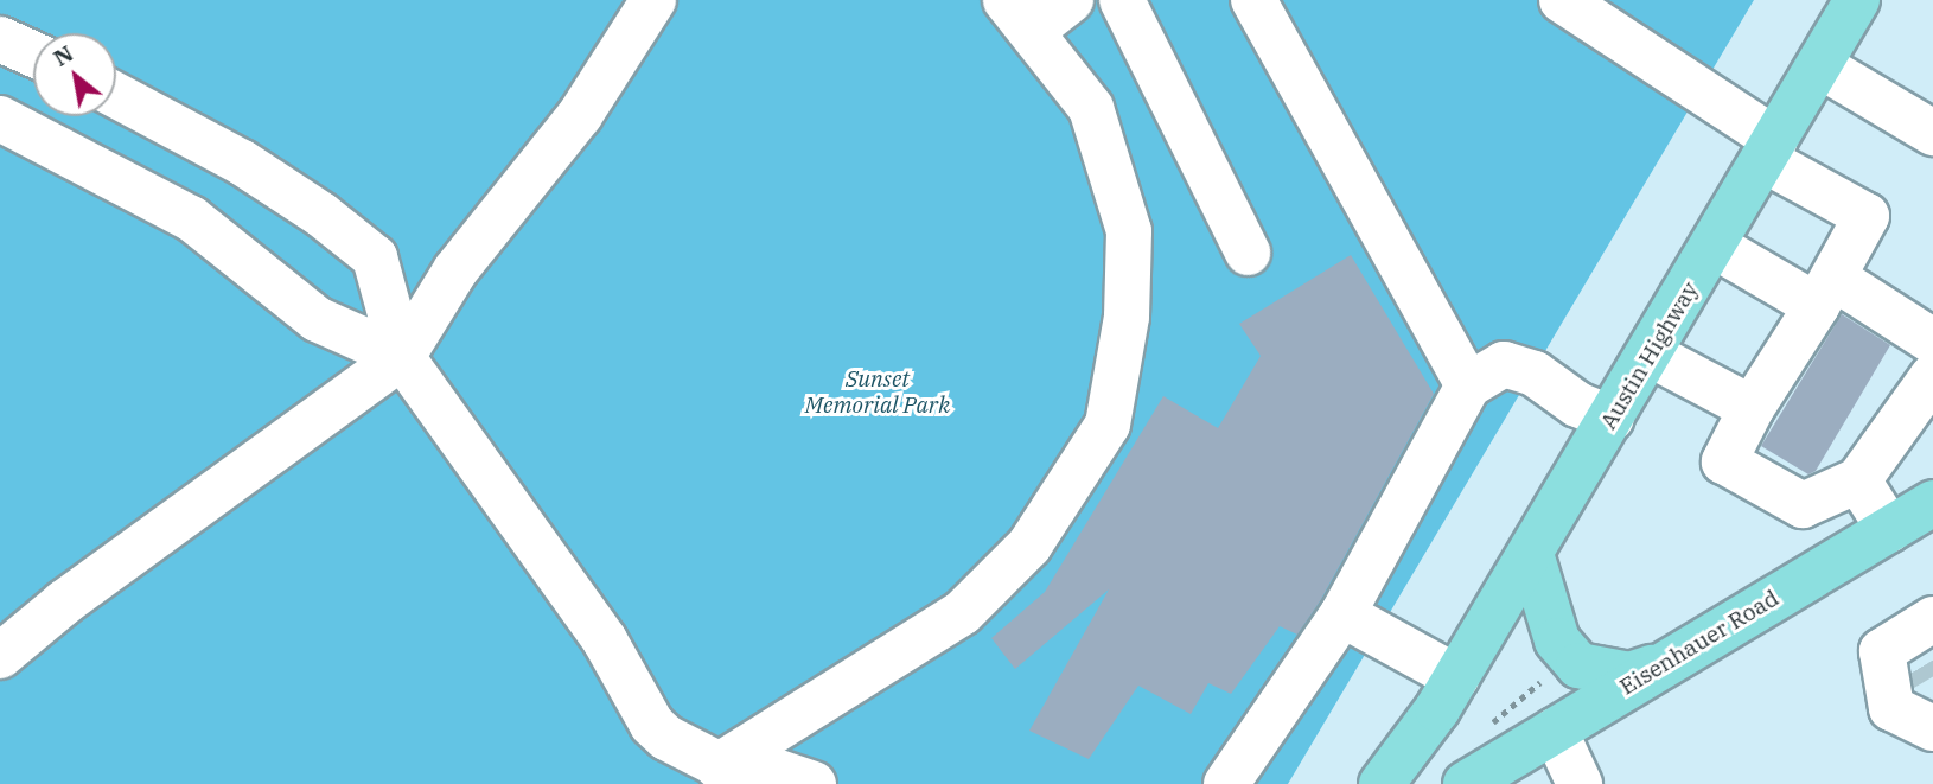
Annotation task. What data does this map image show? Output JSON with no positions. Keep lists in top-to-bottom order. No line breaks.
{"streets":{"main road":["Austin Highway","Eisenhauer Road"]},"parks":["Sunset Memorial Park"],"north":"top left"}
